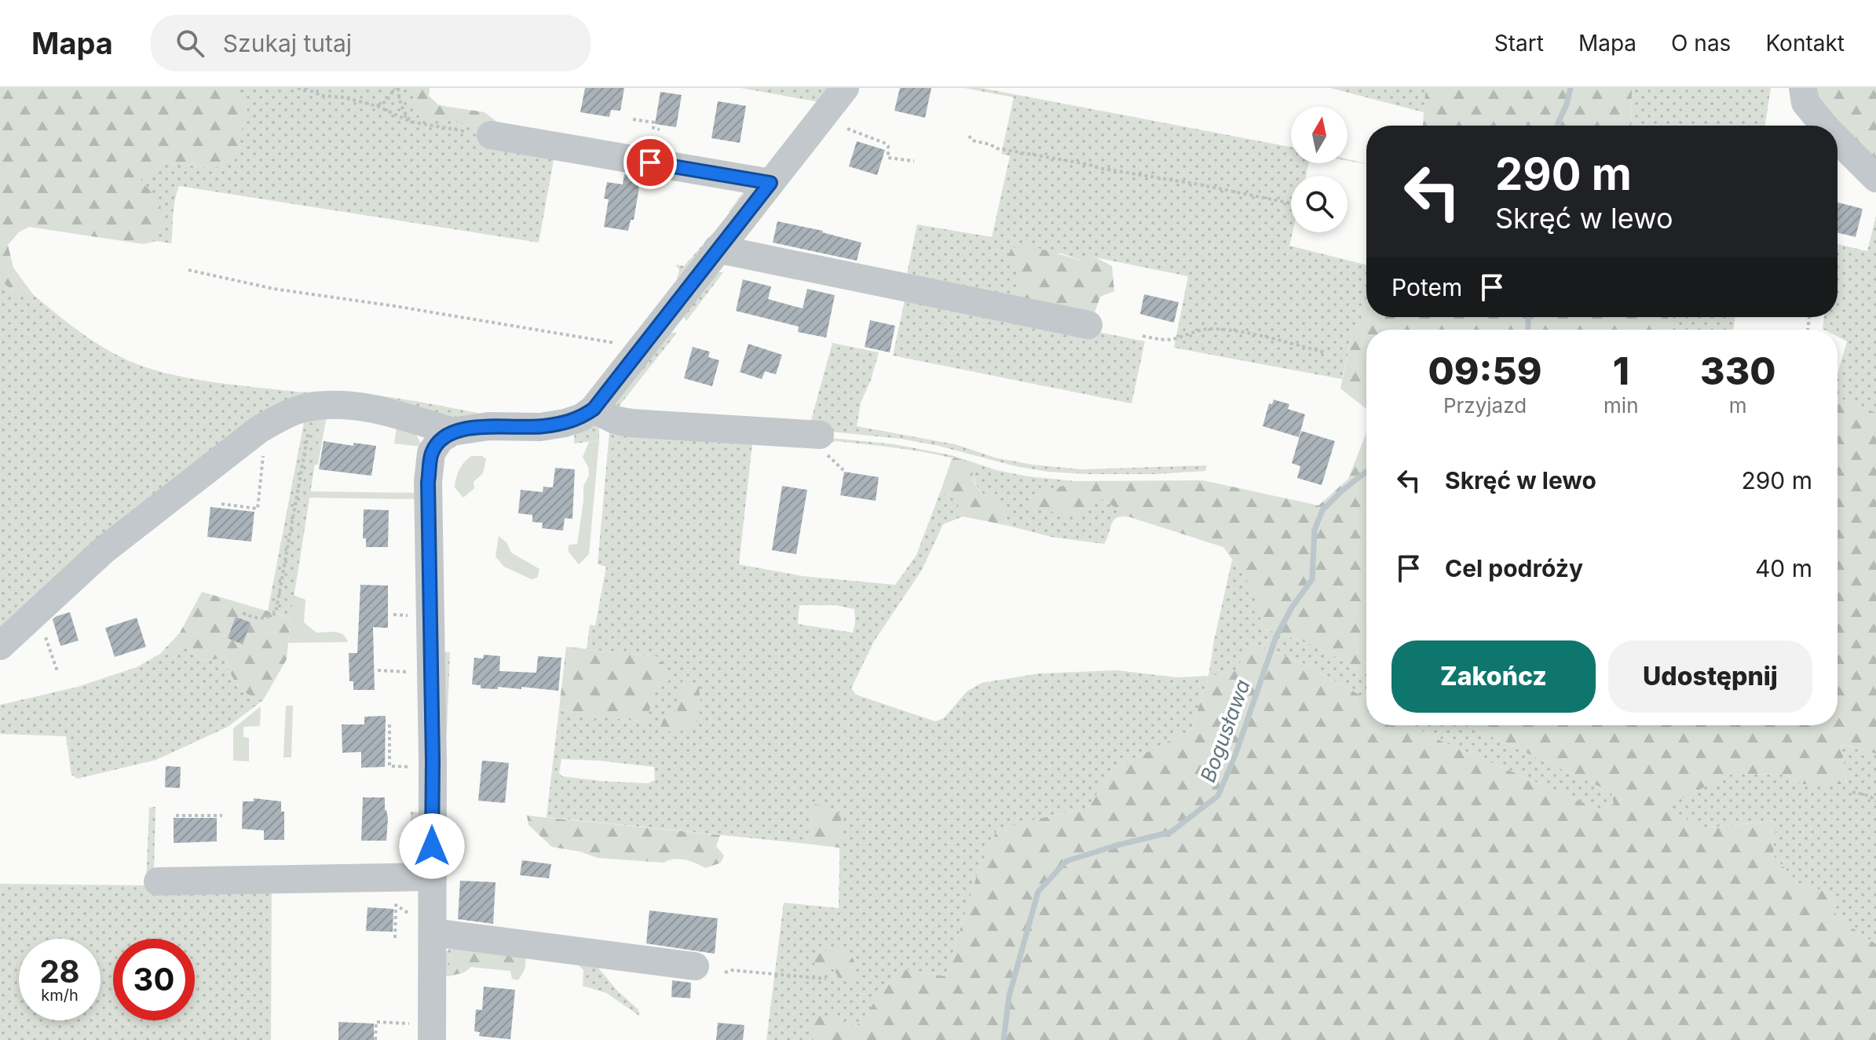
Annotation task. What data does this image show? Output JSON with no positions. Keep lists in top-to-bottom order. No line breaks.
{"water":["Bogusława"],"north":"top","page":{"header":"Mapa","search":"Szukaj tutaj","nav":["Start","Mapa","O nas","Kontakt"],"turn":["290 m","Skręć w lewo"],"then":"Potem","eta":["09:59","Przyjazd","1","min","330","m"],"list":[{"name":"Skręć w lewo","value":"290 m"},{"name":"Cel podróży","value":"40 m"}],"buttons":["Zakończ","Udostępnij"],"speed":"28 km/h","limit":"30"}}
